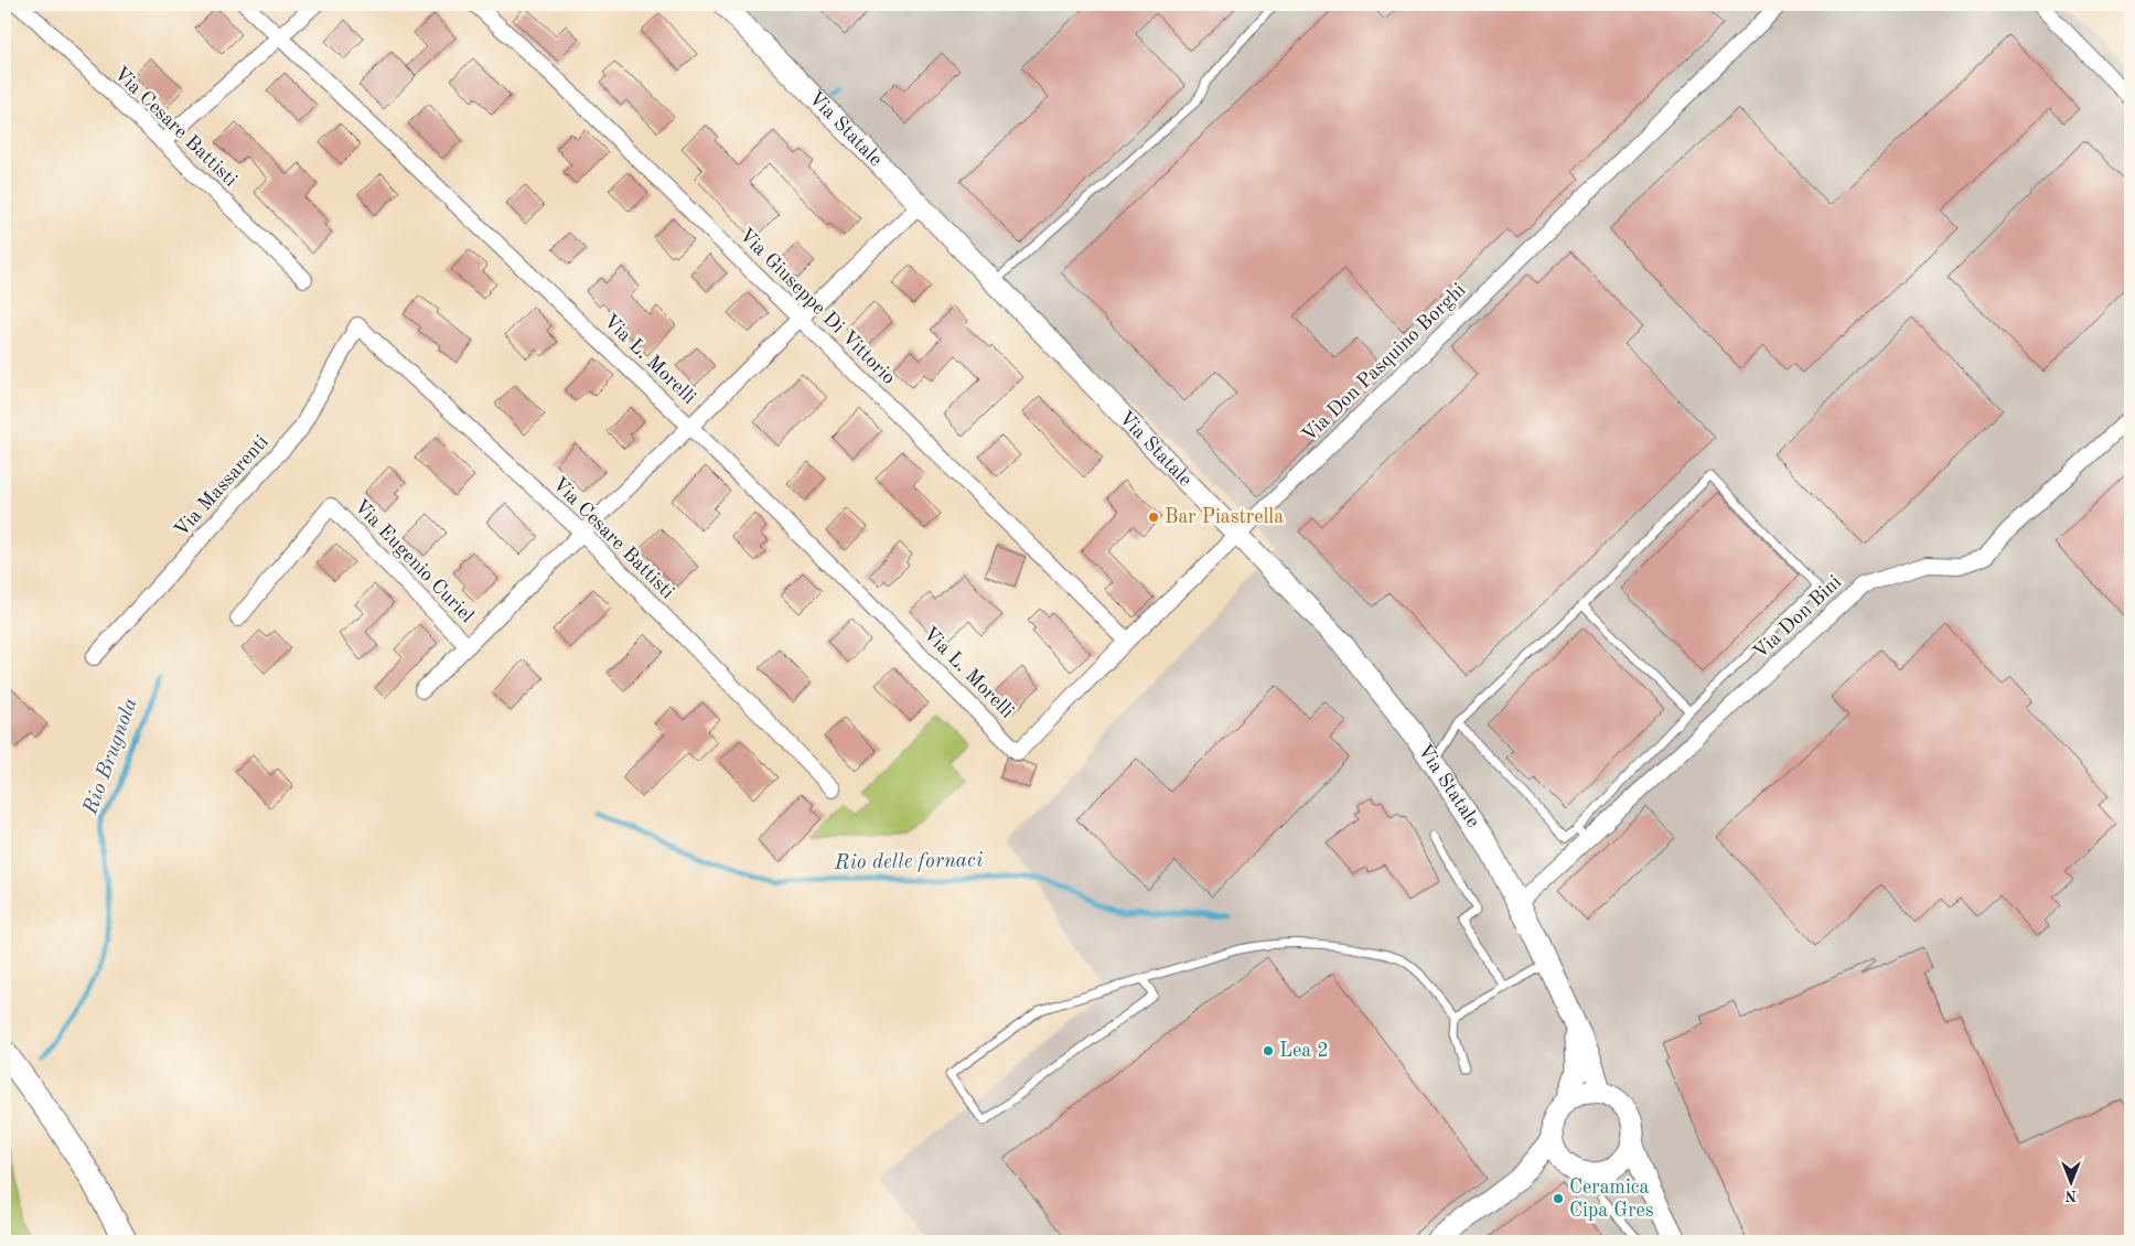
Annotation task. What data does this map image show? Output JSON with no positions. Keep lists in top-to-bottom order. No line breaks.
{"streets":{"main road":["Via Statale"],"street":["Via Cesare Battisti","Via Giuseppe Di Vittorio","Via L. Morelli","Via Don Pasquino Borghi","Via Massarenti","Via Eugenio Curiel","Via Don Bini"]},"crossings":[["Via Cesare Battisti","Via Massarenti"],["Via Cesare Battisti","Via Eugenio Curiel"],["Via Statale","Via Don Pasquino Borghi"],["Via Statale","Via Eugenio Curiel"],["Via Statale","Via Don Bini"],["Via Giuseppe Di Vittorio","Via Don Pasquino Borghi"],["Via Giuseppe Di Vittorio","Via Eugenio Curiel"],["Via L. Morelli","Via Don Pasquino Borghi"],["Via L. Morelli","Via Eugenio Curiel"]],"water":["Rio Brugnola","Rio delle fornaci"],"places":["Bar Piastrella","Lea 2","Ceramica Cipa Gres"],"north":"bottom"}
